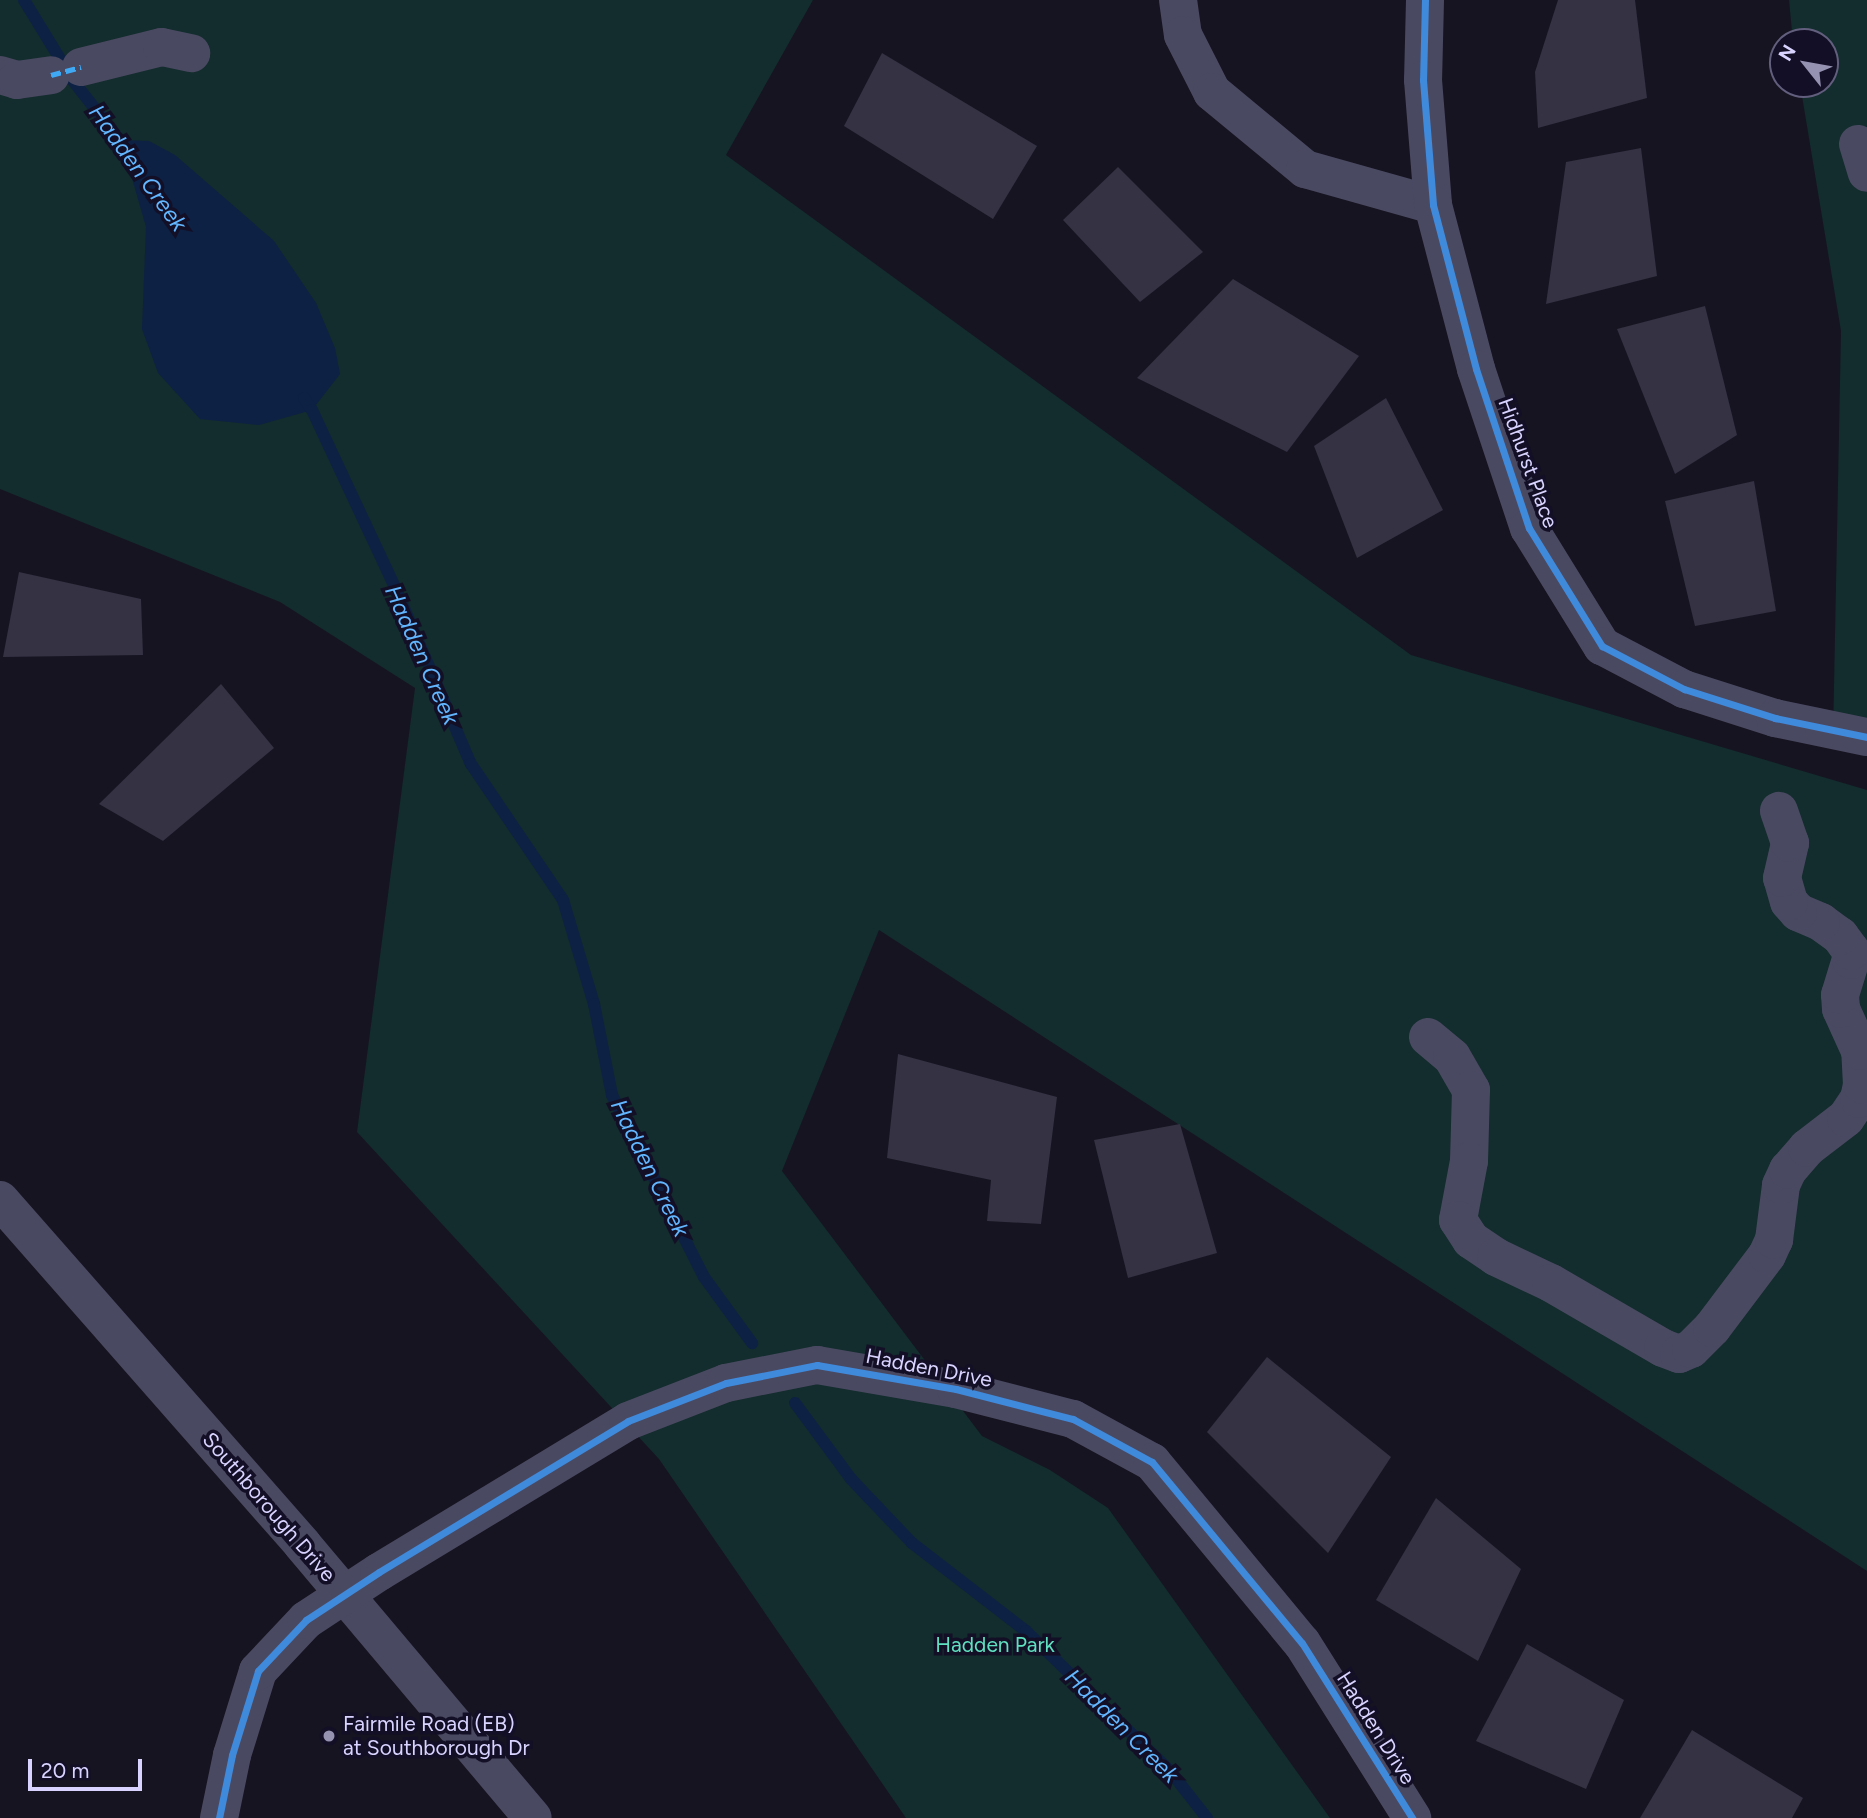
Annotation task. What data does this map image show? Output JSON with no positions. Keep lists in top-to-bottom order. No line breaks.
{"streets":{"street":["Hidhurst Place","Hadden Drive","Southborough Drive"]},"crossings":[["Hadden Drive","Southborough Drive"]],"water":["Hadden Creek"],"parks":["Hadden Park"],"places":["Fairmile Road (EB) at Southborough Dr"],"scale_bar":"20 m","north":"top left"}
